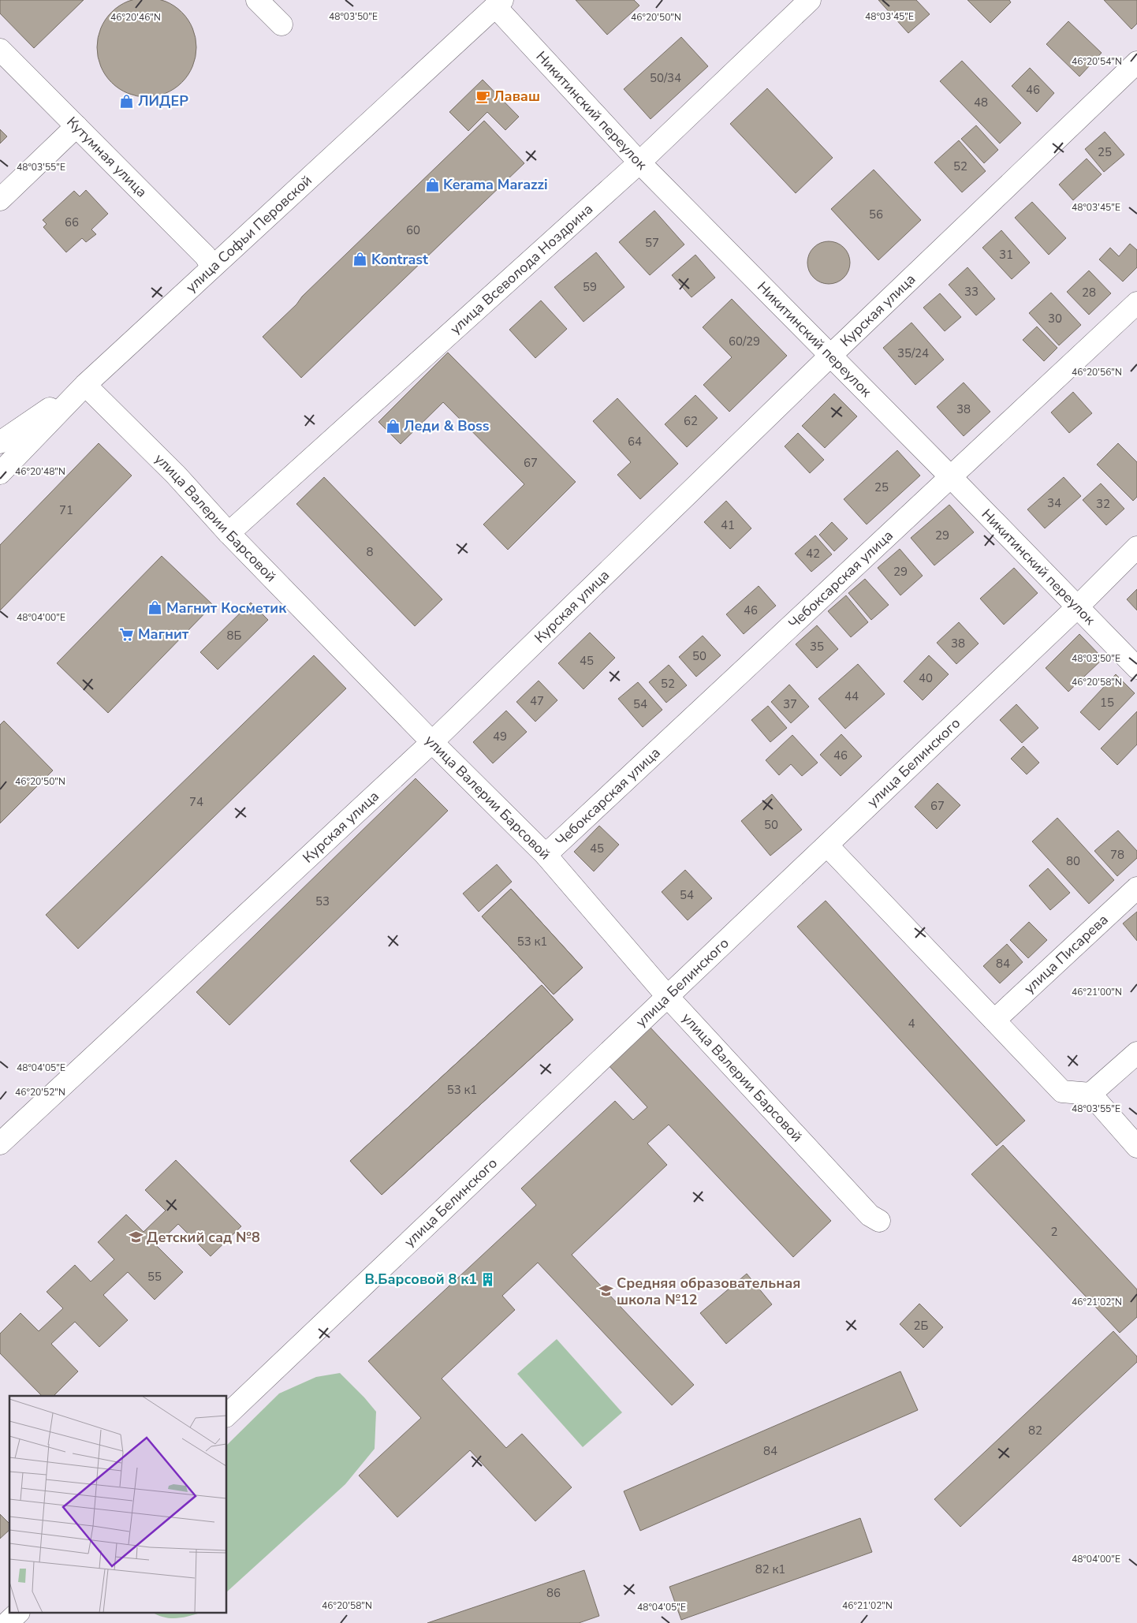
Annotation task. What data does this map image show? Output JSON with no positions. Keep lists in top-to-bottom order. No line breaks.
{"streets":{"street":["Никитинский переулок","Кутумная улица","улица Софьи Перовской","улица Всеволода Ноздрина","Курская улица","улица Валерии Барсовой","Чебоксарская улица","улица Белинского","улица Писарева"]},"crossings":[["Никитинский переулок","улица Софьи Перовской"],["Никитинский переулок","улица Всеволода Ноздрина"],["Никитинский переулок","Курская улица"],["Никитинский переулок","Чебоксарская улица"],["Никитинский переулок","улица Белинского"],["Кутумная улица","улица Софьи Перовской"],["улица Софьи Перовской","улица Валерии Барсовой"],["улица Всеволода Ноздрина","улица Валерии Барсовой"],["Курская улица","улица Валерии Барсовой"],["улица Валерии Барсовой","Чебоксарская улица"],["улица Валерии Барсовой","улица Белинского"]],"places":{"cafe":["Лаваш"],"shop":["ЛИДЕР","Kerama Marazzi","Kontrast","Леди & Boss","Магнит Косметик"],"supermarket":["Магнит"],"school or university":["Детский сад №8","Средняя образовательная школа №12"],"building":["В.Барсовой 8 к1"]},"house_numbers":["50/34","46","48","25","52","56","66","60","57","31","59","33","28","30","60/29","35/24","38","62","64","67","25","34","32","71","41","29","8","42","29","46","8Б","38","35","50","45","40","52","44","47","15","54","37","49","46","74","67","50","45","78","80","54","53","53 к1","84","4","53 к1","2","55","2Б","82","84","82 к1","86"],"coordinates":["48°03'50\"E","48°03'45\"E","46°20'46\"N","46°20'50\"N","46°20'54\"N","48°03'55\"E","46°20'56\"N","46°20'48\"N","48°04'00\"E","46°20'58\"N","46°21'00\"N","48°04'05\"E","46°20'52\"N","46°21'02\"N"]}
